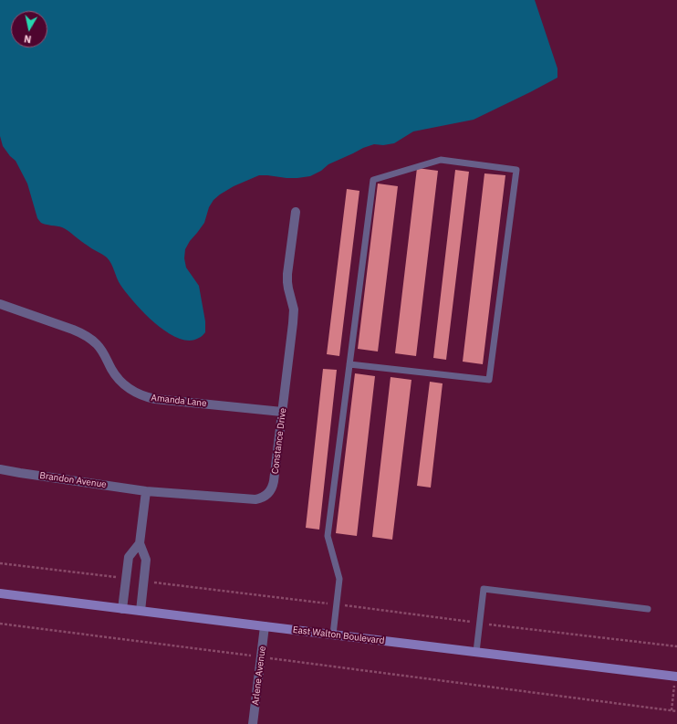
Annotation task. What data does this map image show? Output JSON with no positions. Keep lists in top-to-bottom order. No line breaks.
{"streets":{"main road":["East Walton Boulevard"],"street":["Amanda Lane","Constance Drive","Brandon Avenue","Arlene Avenue"]},"crossings":[["Amanda Lane","Constance Drive"],["Constance Drive","Brandon Avenue"],["East Walton Boulevard","Arlene Avenue"]],"north":"bottom"}
